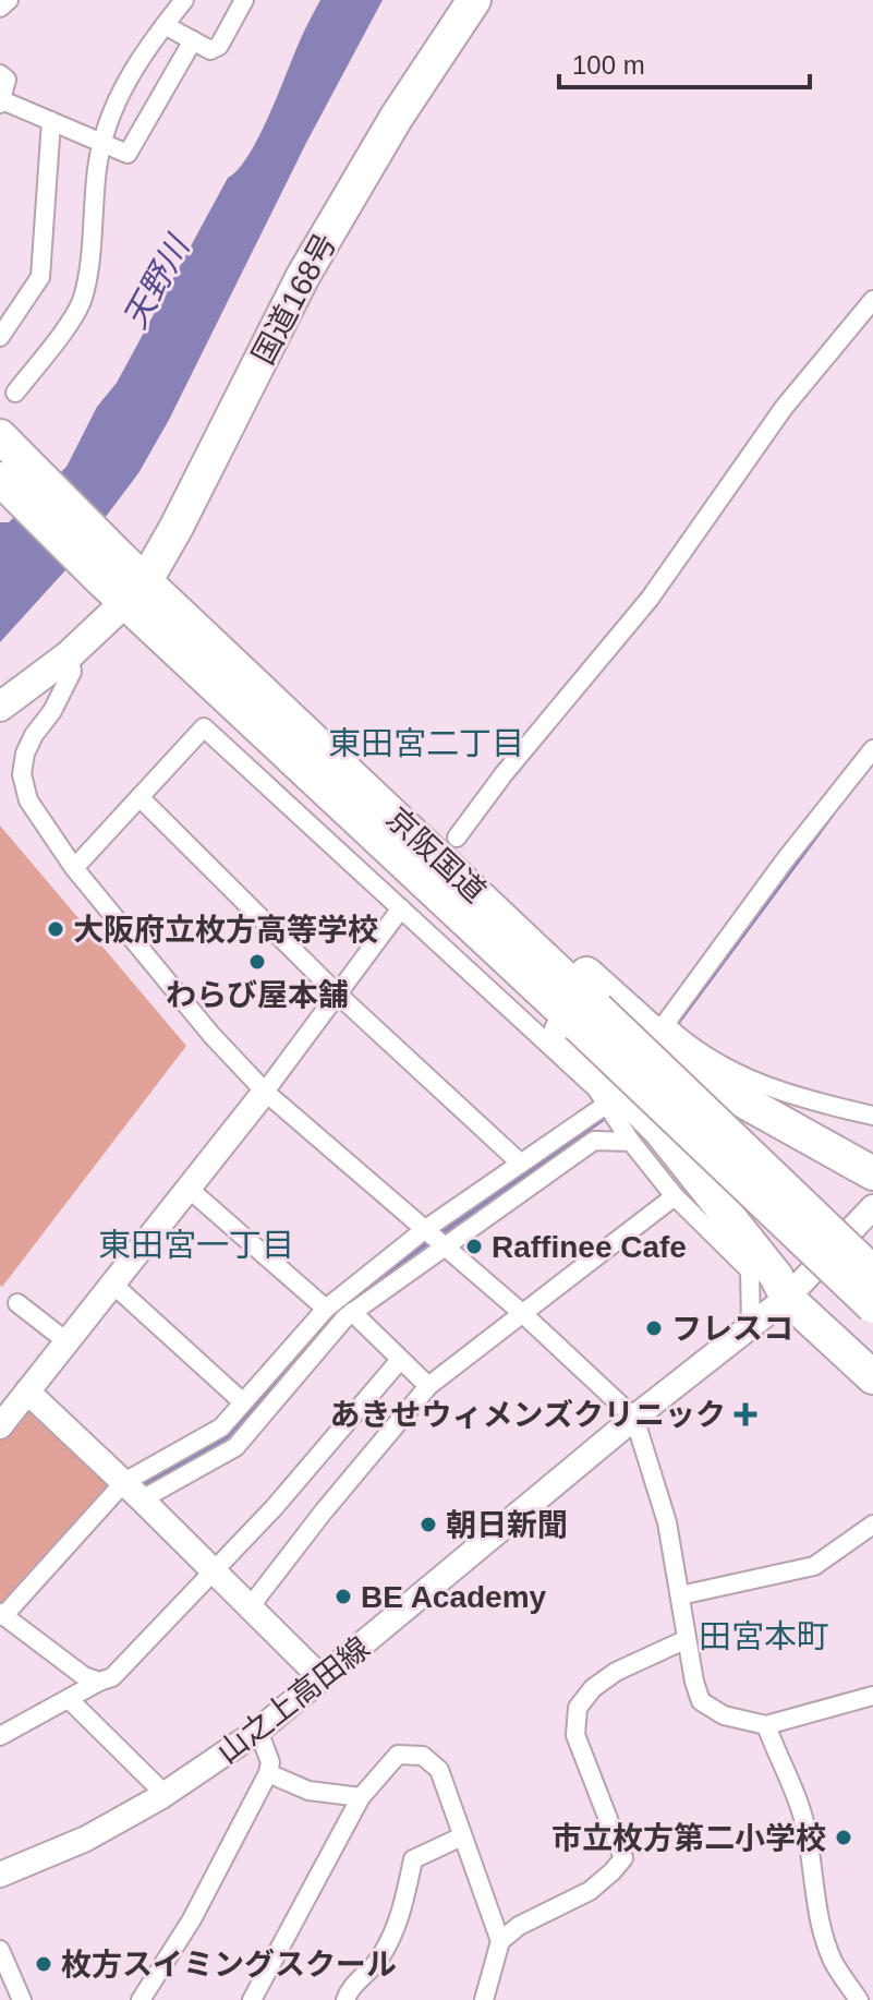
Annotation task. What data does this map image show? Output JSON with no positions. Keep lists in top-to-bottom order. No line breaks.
{"streets":{"highway":["国道168号","京阪国道"],"street":["山之上高田線"]},"crossings":[["国道168号","京阪国道"]],"districts":["東田宮二丁目","東田宮一丁目","田宮本町"],"water":["天野川"],"places":{"other":["大阪府立枚方高等学校","わらび屋本舗","Raffinee Cafe","フレスコ","朝日新聞","BE Academy","市立枚方第二小学校","枚方スイミングスクール"],"health":["あきせウィメンズクリニック"]},"scale_bar":"100 m"}
